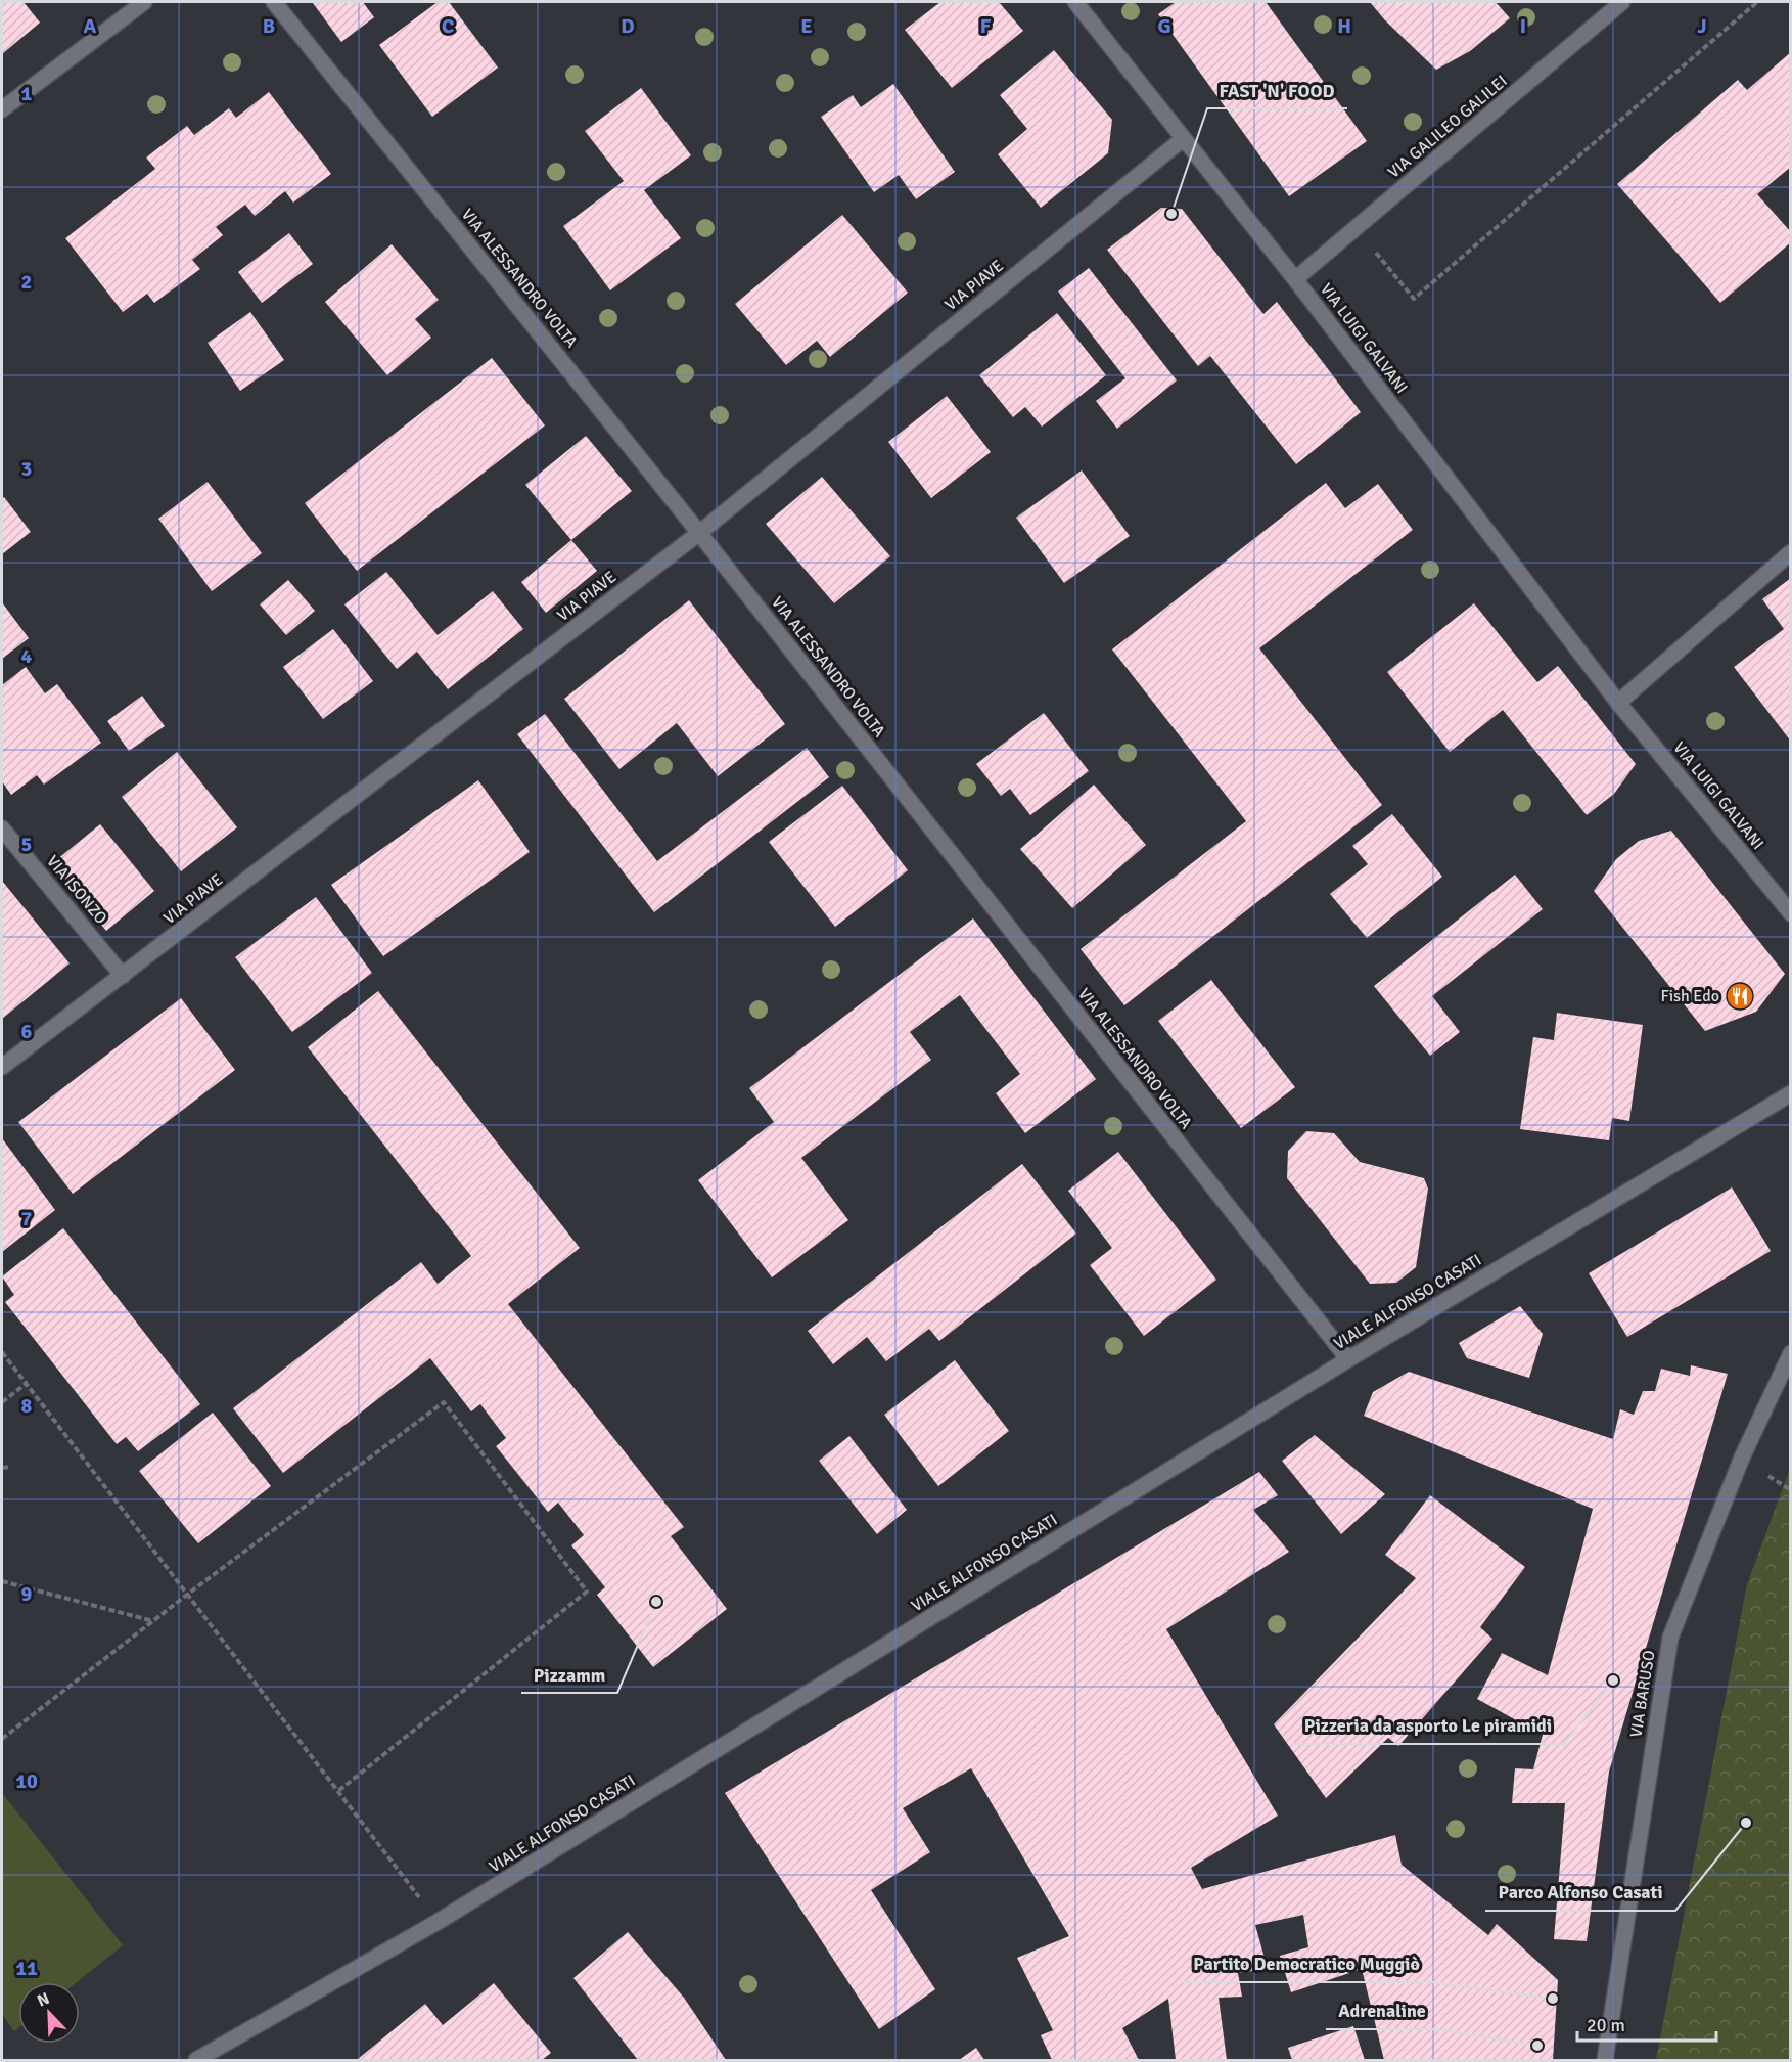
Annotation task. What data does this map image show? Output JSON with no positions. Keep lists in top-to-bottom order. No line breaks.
{"streets":{"street":["VIA GALILEO GALILEI","VIA ALESSANDRO VOLTA","VIA PIAVE","VIA LUIGI GALVANI","VIA ISONZO","VIALE ALFONSO CASATI","VIA BARUSO"]},"crossings":[["VIA GALILEO GALILEI","VIA LUIGI GALVANI"],["VIA ALESSANDRO VOLTA","VIA PIAVE"],["VIA ALESSANDRO VOLTA","VIALE ALFONSO CASATI"],["VIA PIAVE","VIA LUIGI GALVANI"],["VIA PIAVE","VIA ISONZO"]],"places":{"other":["FAST 'N' FOOD","Pizzamm","Pizzeria da asporto Le piramidi","Parco Alfonso Casati","Partito Democratico Muggiò","Adrenaline"],"restaurant":["Fish Edo"]},"scale_bar":"20 m","north":"top left","grid":{"columns":["A","B","C","D","E","F","G","H","I","J"],"rows":["1","2","3","4","5","6","7","8","9","10","11"]}}
